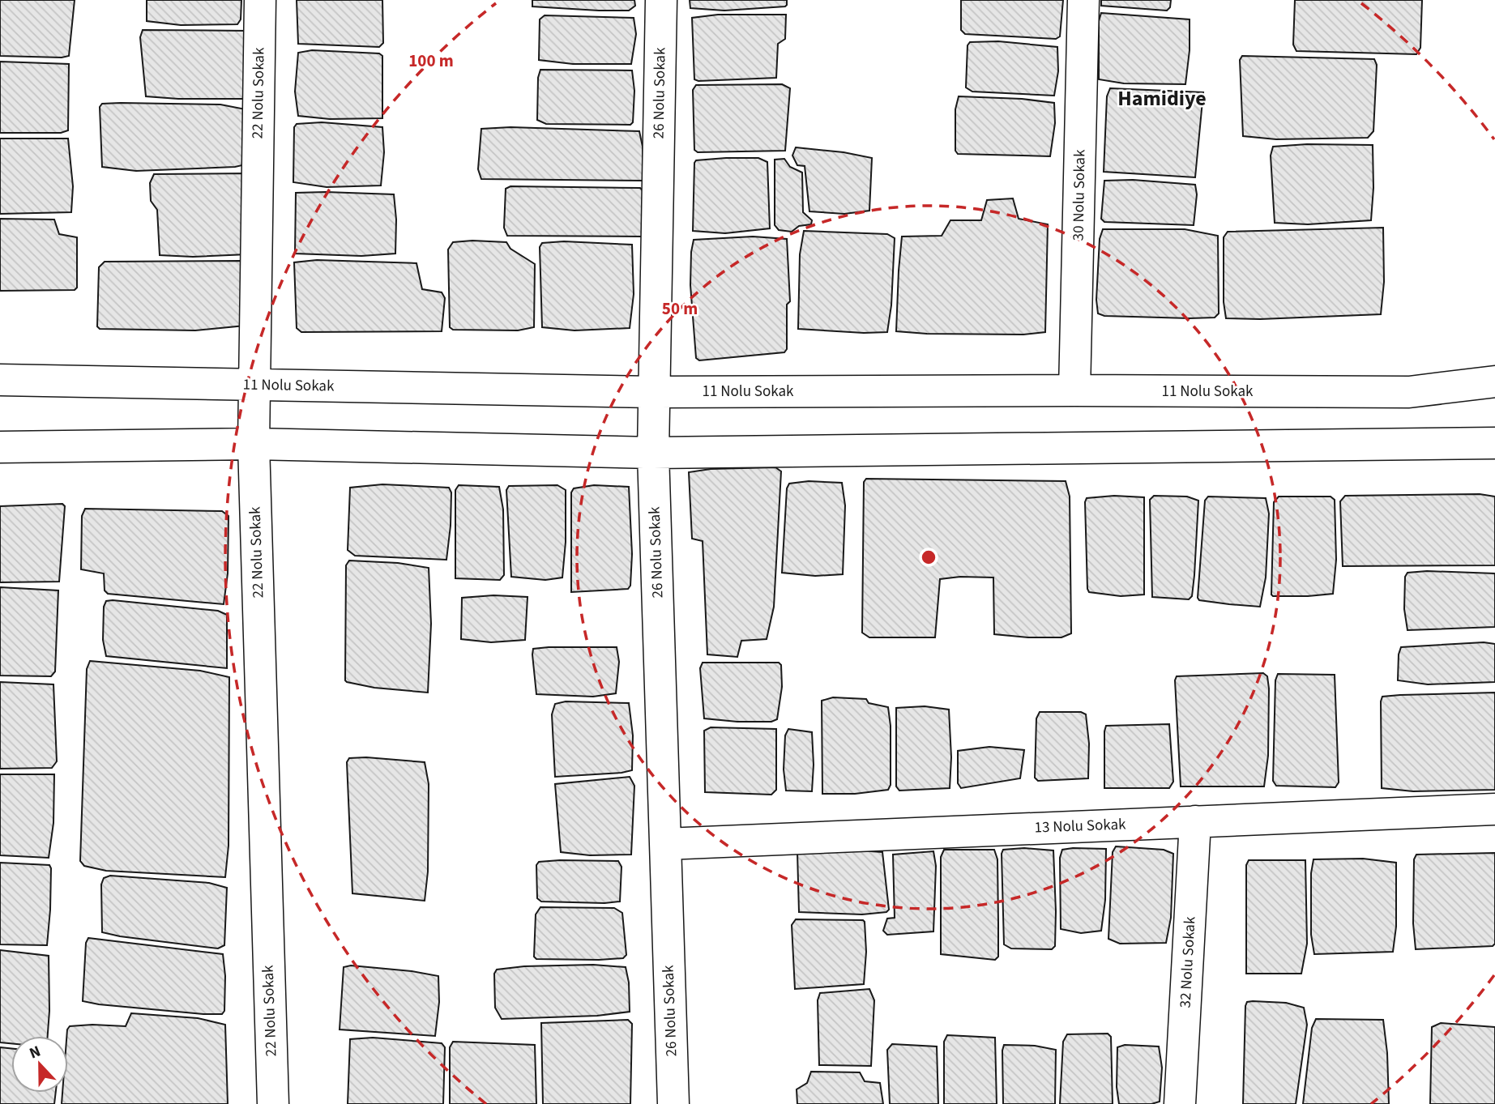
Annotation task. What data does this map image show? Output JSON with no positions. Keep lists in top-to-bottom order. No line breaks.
{"streets":{"street":["22 Nolu Sokak","26 Nolu Sokak","30 Nolu Sokak","11 Nolu Sokak","13 Nolu Sokak","32 Nolu Sokak"]},"crossings":[["22 Nolu Sokak","11 Nolu Sokak"],["26 Nolu Sokak","11 Nolu Sokak"],["26 Nolu Sokak","13 Nolu Sokak"],["30 Nolu Sokak","11 Nolu Sokak"],["13 Nolu Sokak","32 Nolu Sokak"]],"districts":["Hamidiye"],"north":"top","rings":["100 m","50 m"]}
